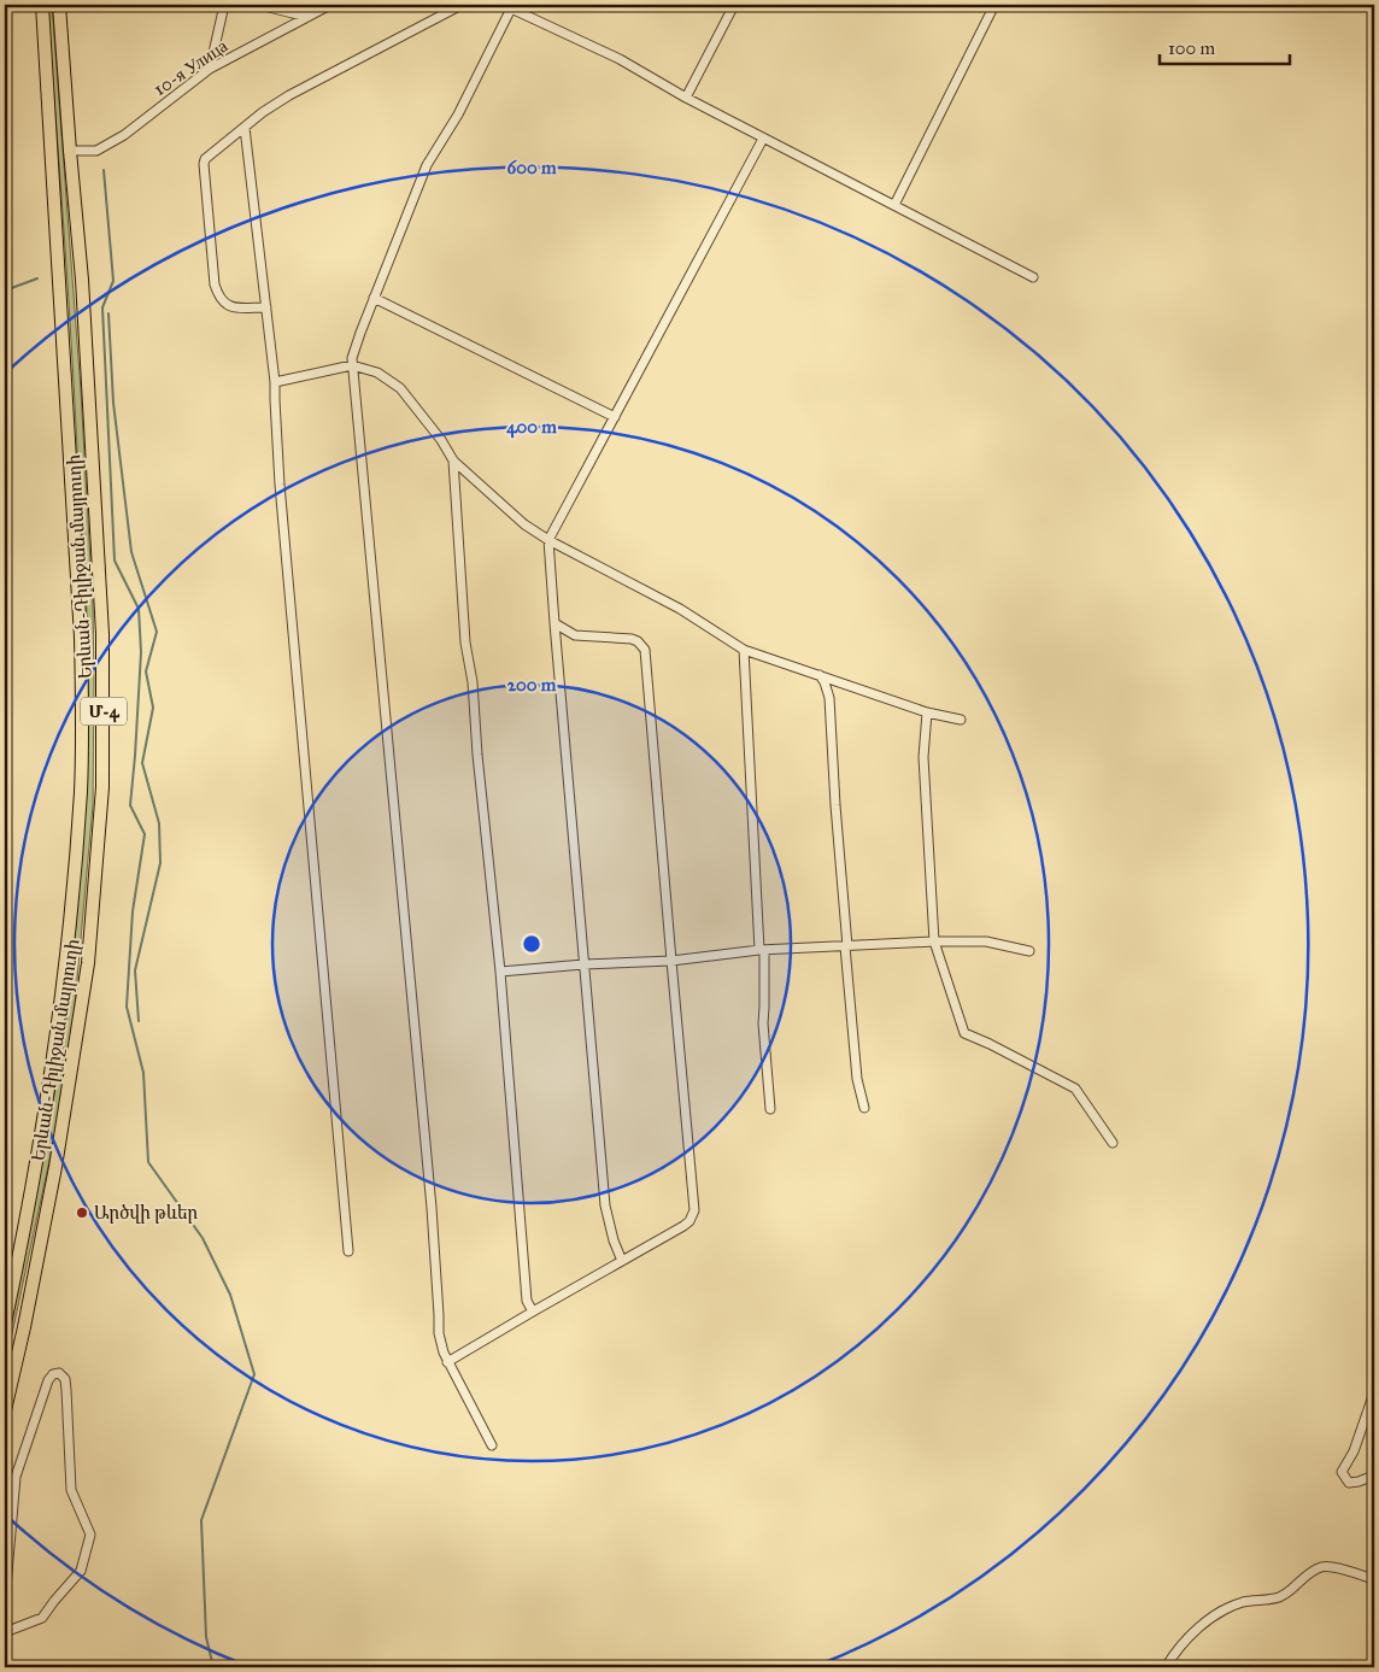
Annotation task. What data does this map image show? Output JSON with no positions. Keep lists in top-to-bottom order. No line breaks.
{"streets":{"highway":["Երևան-Դիլիջան մայրուղի","Մ-4"],"street":["10-я Улица"]},"crossings":[["10-я Улица","Երևան-Դիլիջան մայրուղի"]],"places":["Արծվի թևեր"],"scale_bar":"100 m","rings":["600 m","400 m","200 m"]}
